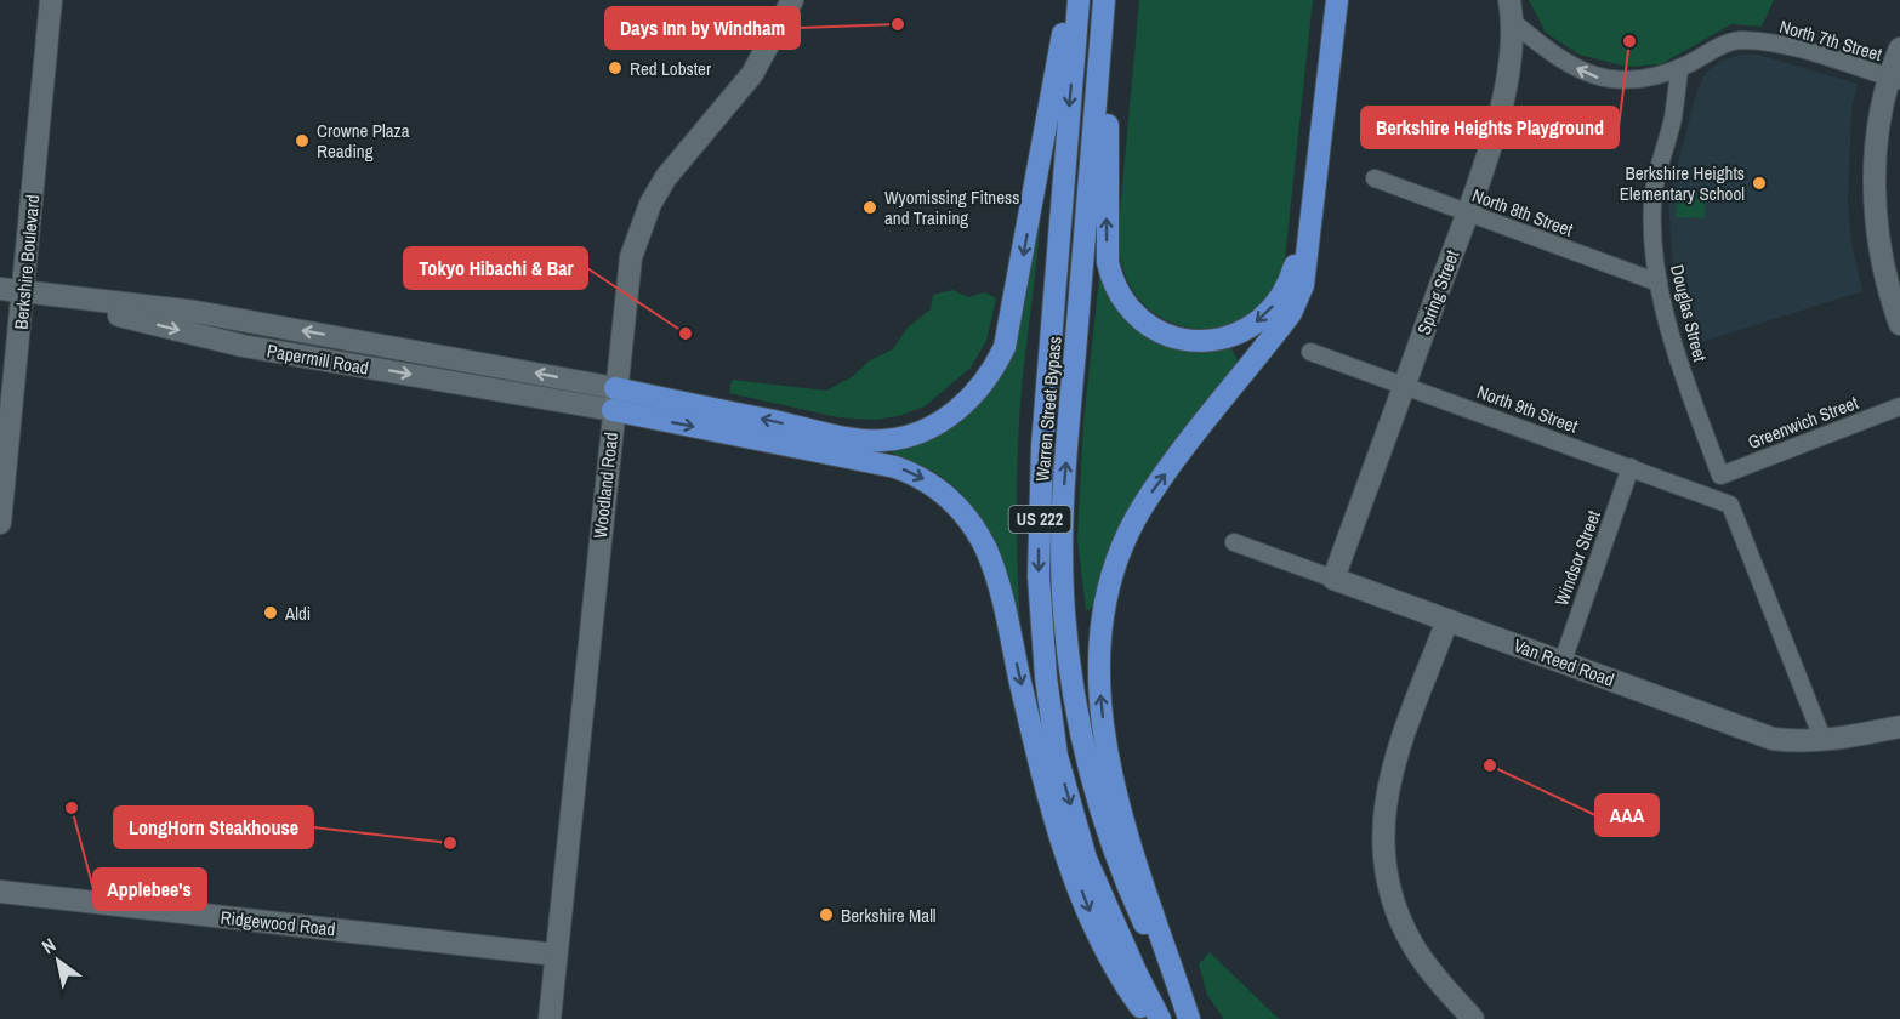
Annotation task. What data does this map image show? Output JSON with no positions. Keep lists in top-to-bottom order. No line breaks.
{"streets":{"highway":["Warren Street Bypass","US 222"],"street":["North 7th Street","North 8th Street","Berkshire Boulevard","Spring Street","Douglas Street","Papermill Road","North 9th Street","Greenwich Street","Woodland Road","Windsor Street","Van Reed Road","Ridgewood Road"]},"crossings":[["North 7th Street","Spring Street"],["North 7th Street","Douglas Street"],["North 8th Street","Spring Street"],["North 8th Street","Douglas Street"],["Berkshire Boulevard","Papermill Road"],["Spring Street","North 9th Street"],["Spring Street","Van Reed Road"],["Douglas Street","Greenwich Street"],["Papermill Road","Woodland Road"],["North 9th Street","Windsor Street"],["North 9th Street","Van Reed Road"],["Woodland Road","Ridgewood Road"],["Windsor Street","Van Reed Road"]],"one_way":["North 7th Street"],"places":["Days Inn by Windham","Berkshire Heights Playground","Red Lobster","Crowne Plaza Reading","Berkshire Heights Elementary School","Wyomissing Fitness and Training","Tokyo Hibachi & Bar","Aldi","AAA","Applebee's","LongHorn Steakhouse","Berkshire Mall"],"north":"top left"}
